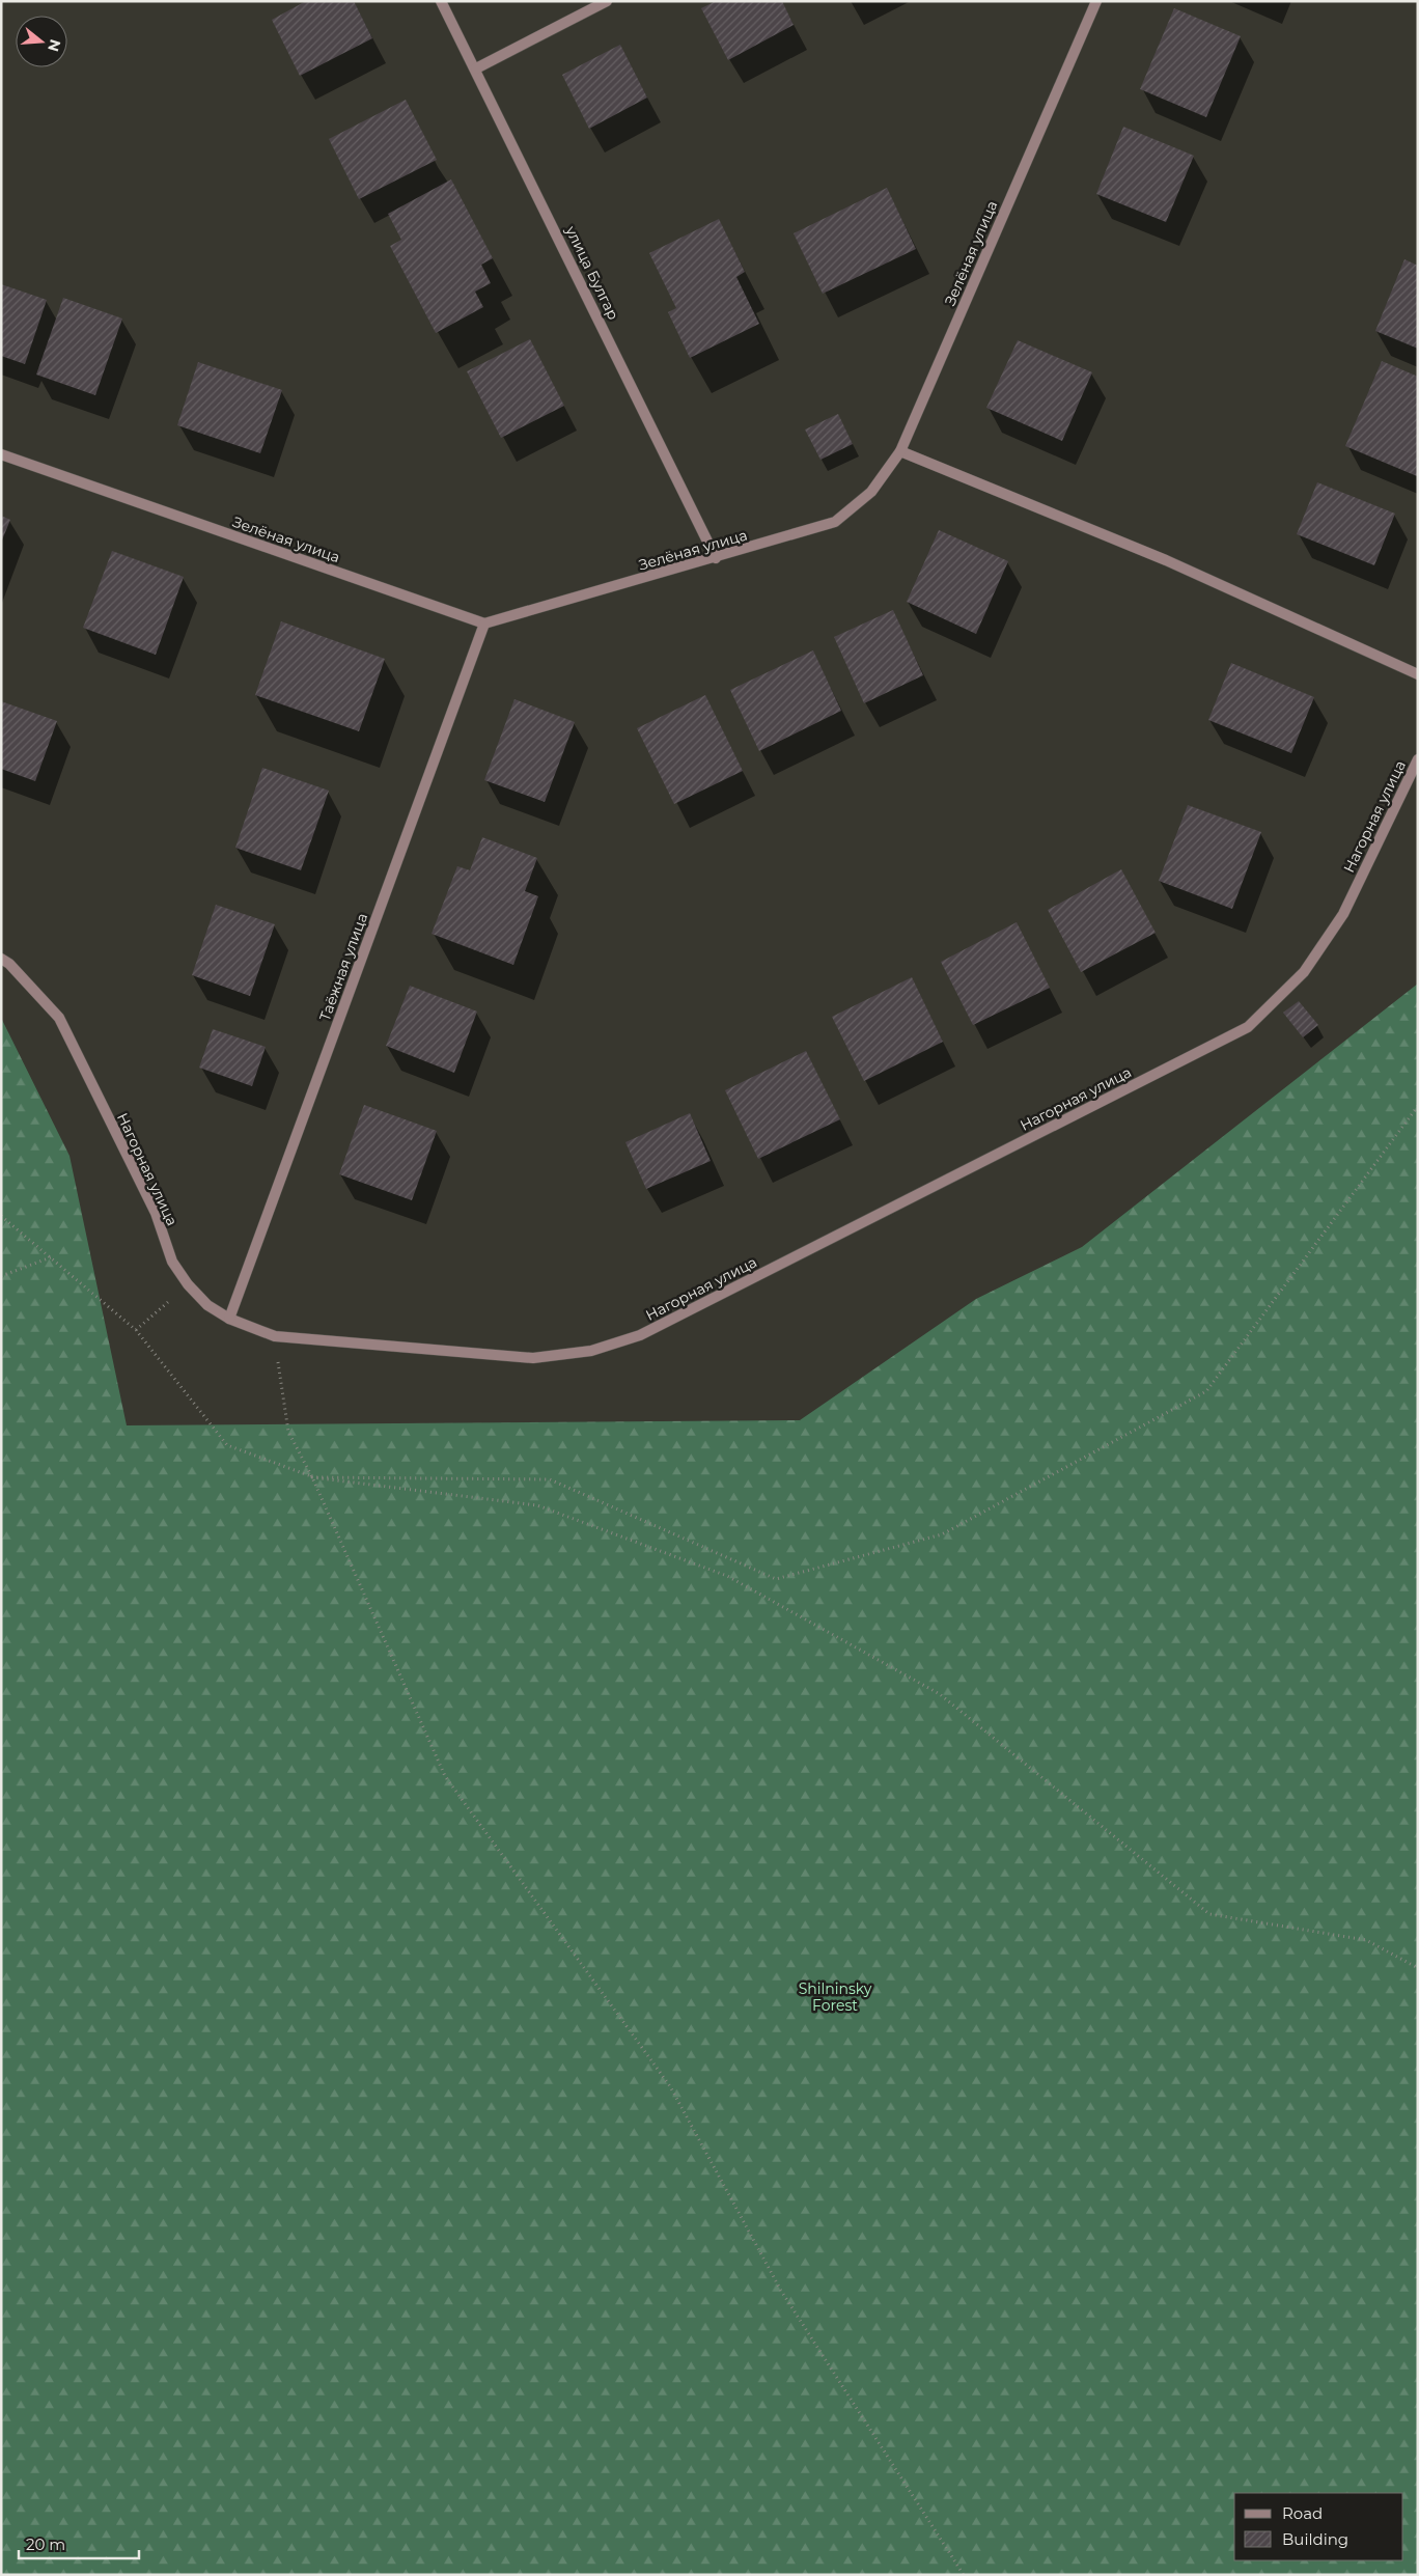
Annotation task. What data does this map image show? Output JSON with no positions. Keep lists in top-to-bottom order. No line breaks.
{"streets":{"street":["Зелёная улица","улица Булгар","Нагорная улица","Таёжная улица"]},"crossings":[["Зелёная улица","улица Булгар"],["Зелёная улица","Таёжная улица"],["Нагорная улица","Таёжная улица"]],"parks":["Shilninsky Forest"],"legend":["Road","Building"],"scale_bar":"20 m","north":"right"}
